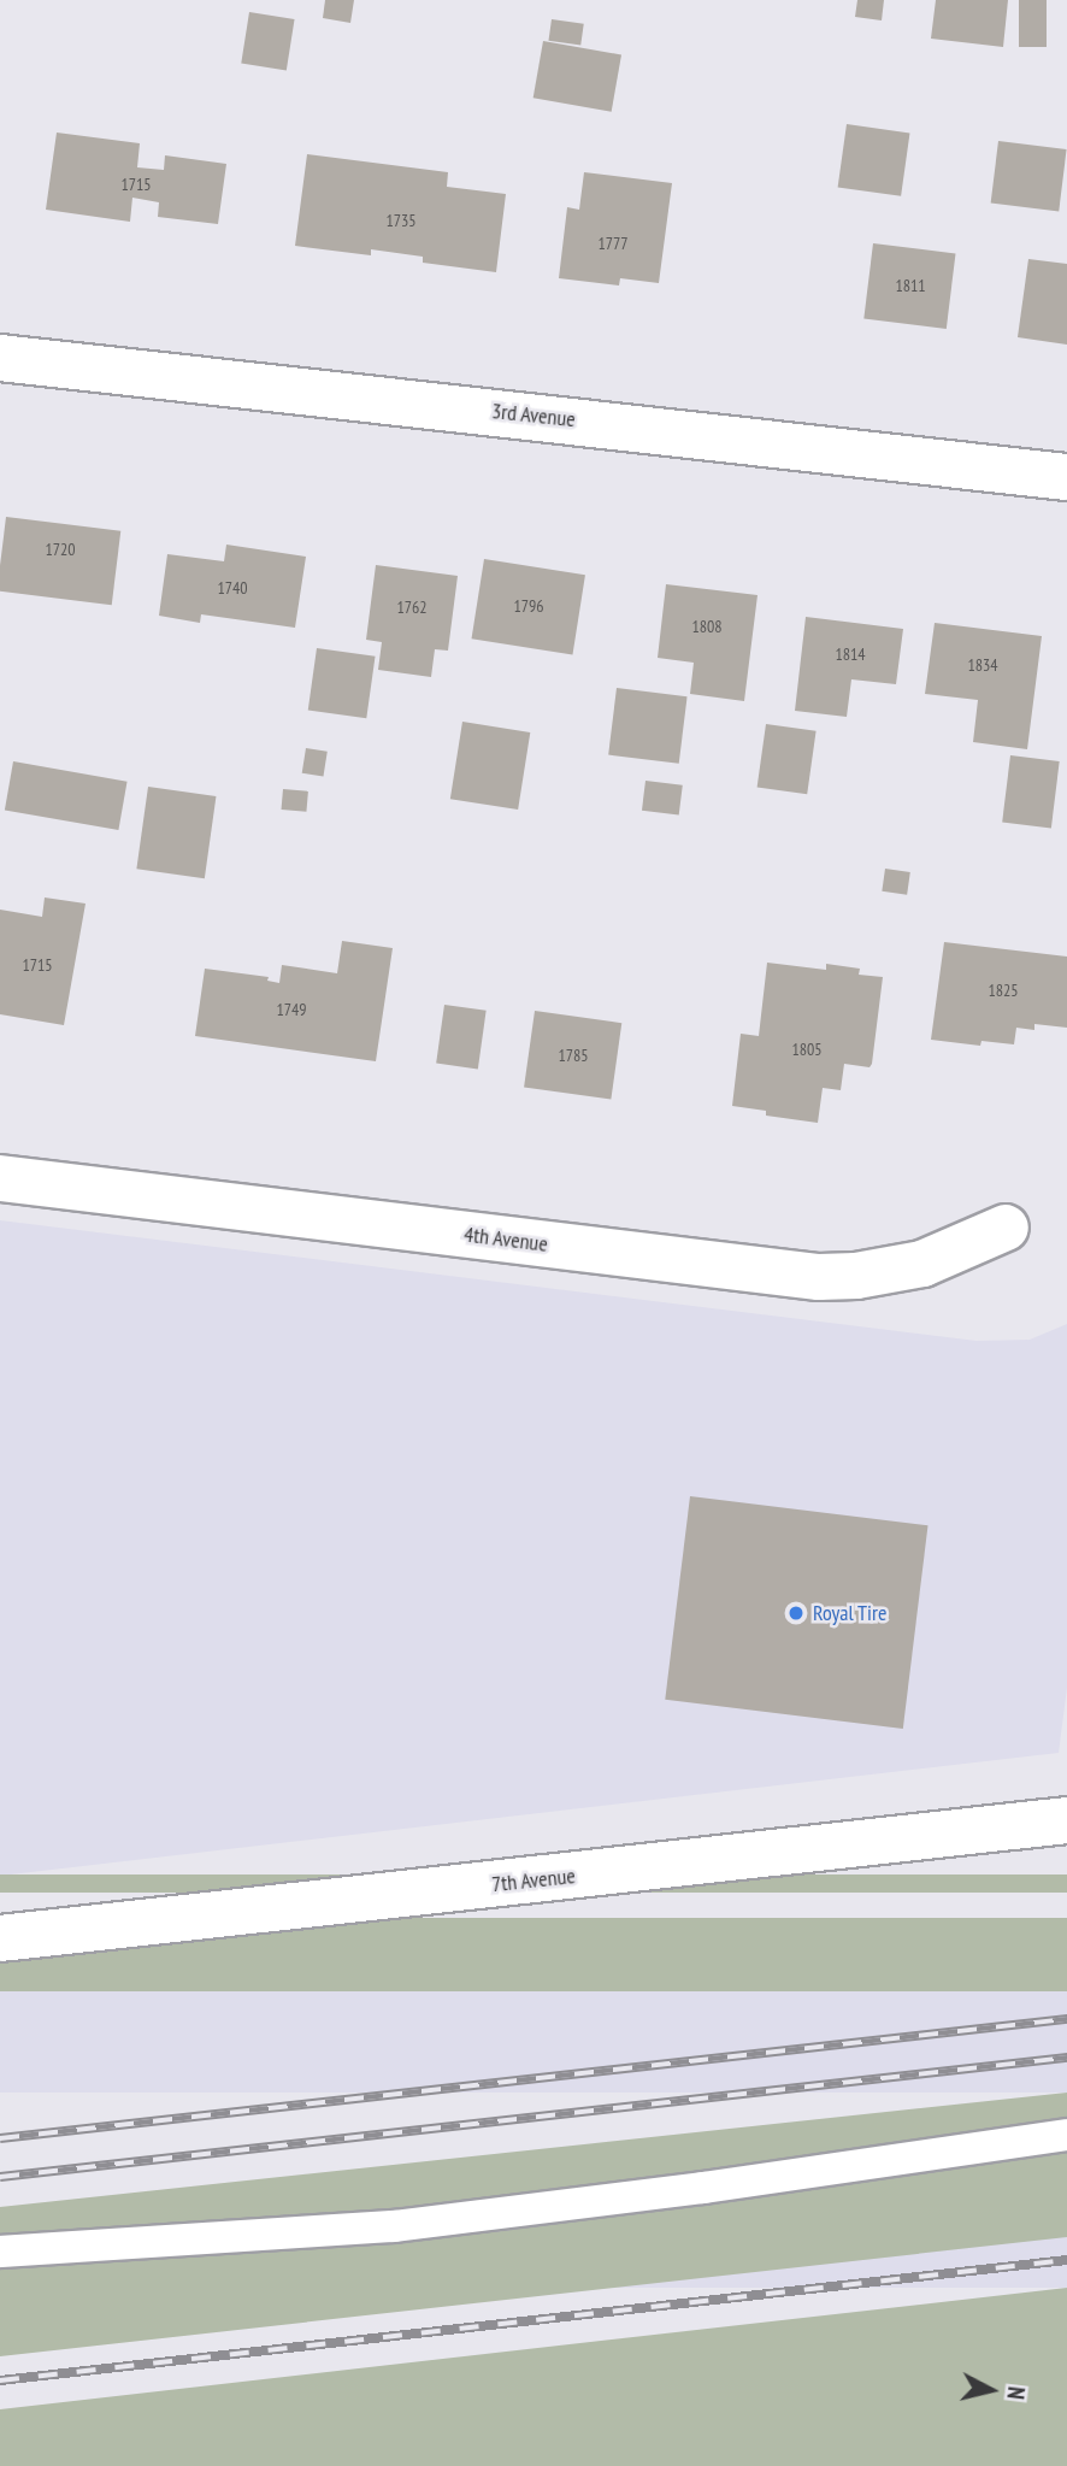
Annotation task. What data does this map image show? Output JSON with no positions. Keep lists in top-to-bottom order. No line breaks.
{"streets":{"street":["3rd Avenue","4th Avenue","7th Avenue"]},"places":["Royal Tire"],"house_numbers":["1715","1735","1777","1811","1720","1740","1796","1762","1808","1814","1834","1715","1825","1749","1805","1785"],"north":"right"}
